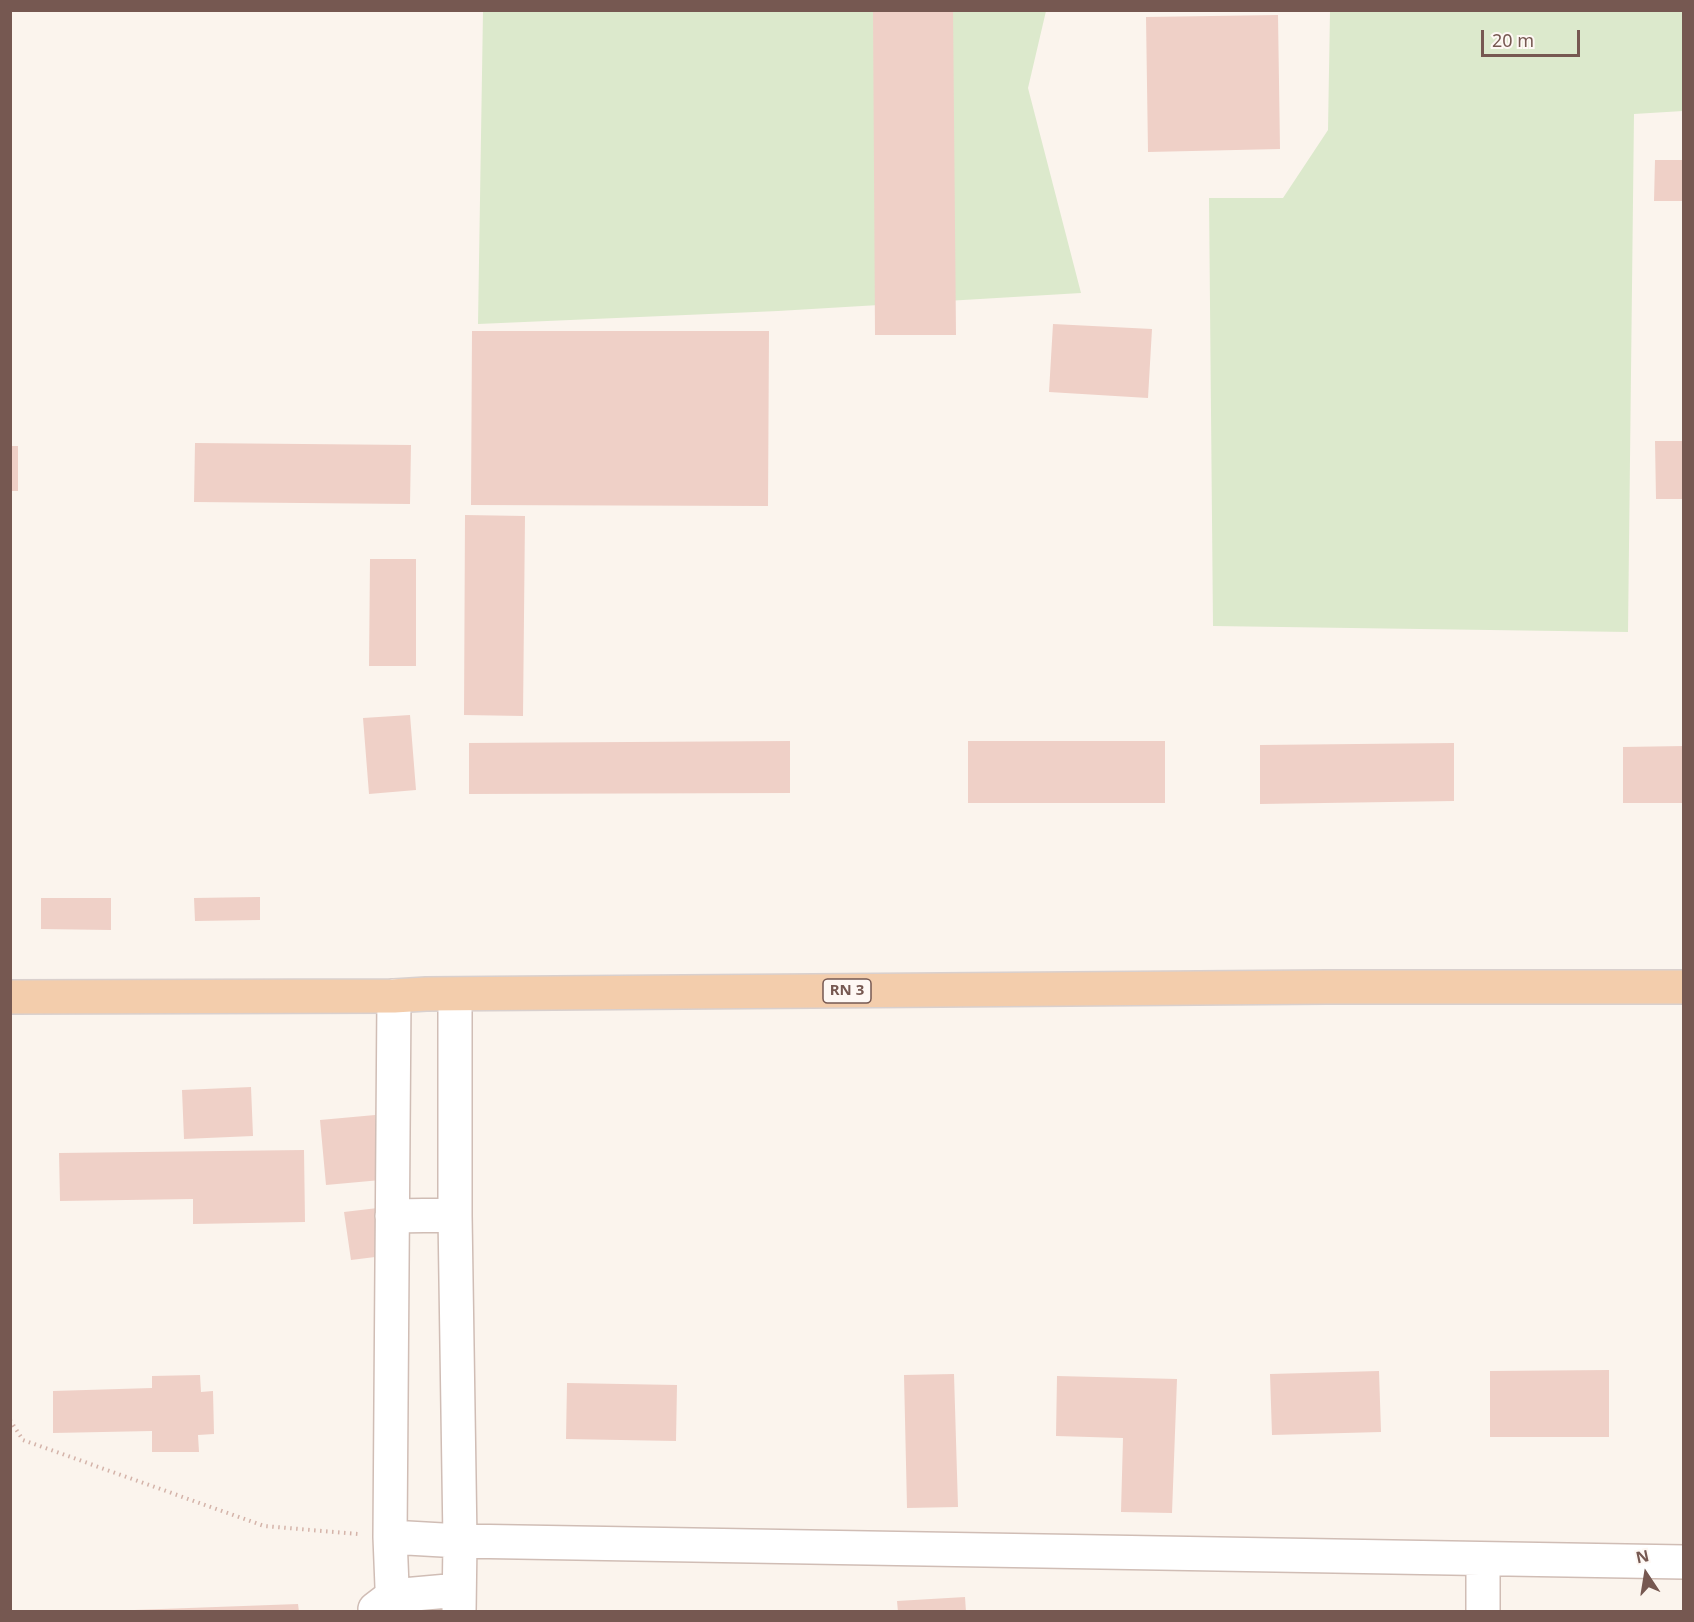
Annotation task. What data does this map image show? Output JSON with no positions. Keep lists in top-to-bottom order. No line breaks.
{"streets":{"main road":["RN 3"]},"scale_bar":"20 m","north":"top"}
